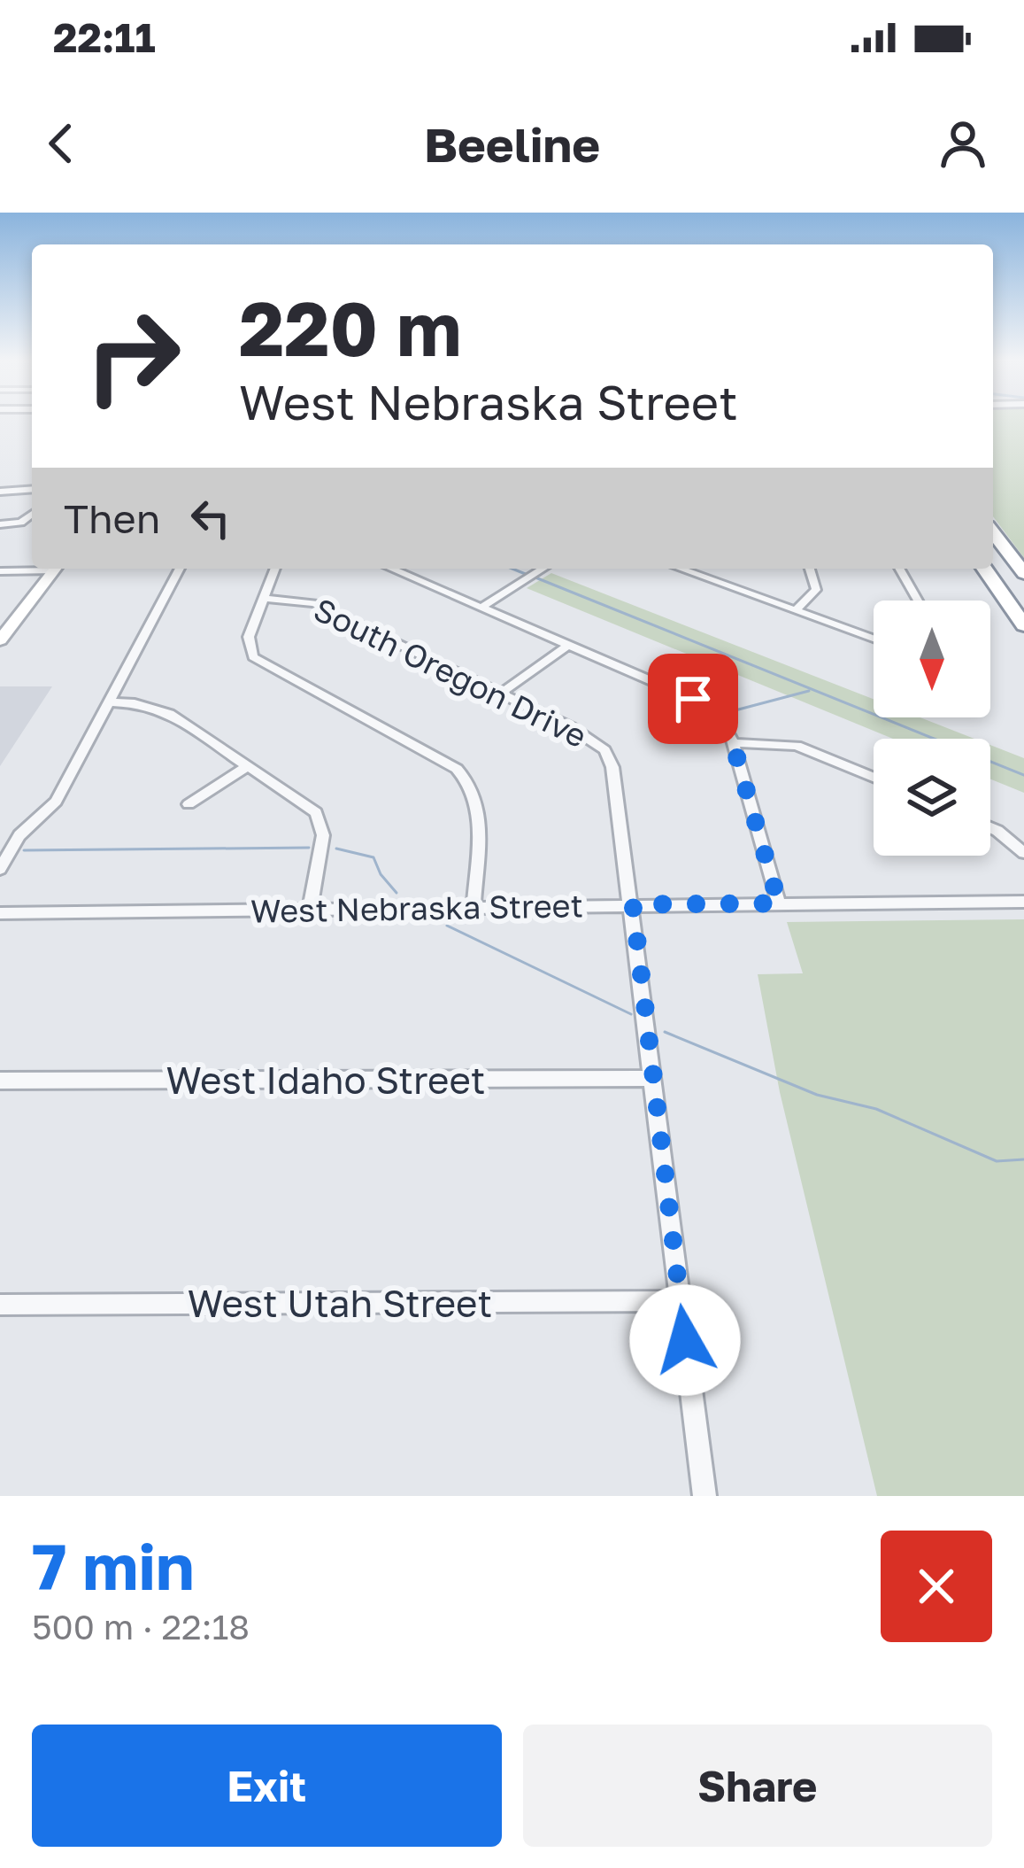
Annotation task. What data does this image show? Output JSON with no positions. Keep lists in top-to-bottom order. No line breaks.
{"streets":{"street":["South Oregon Drive","West Nebraska Street","West Idaho Street","West Utah Street"]},"crossings":[["South Oregon Drive","West Nebraska Street"]],"north":"bottom","page":{"status":"22:11","header":"Beeline","turn":["220 m","West Nebraska Street"],"then":"Then","heading":["7 min","500 m · 22:18"],"buttons":["Exit","Share"]}}
